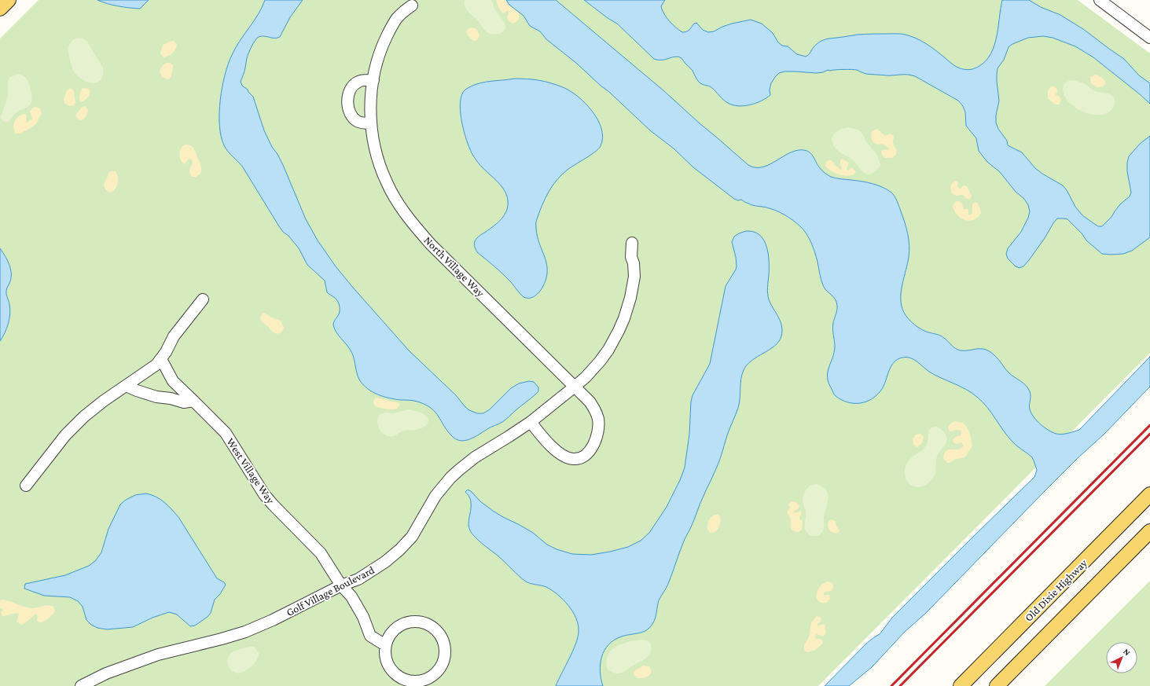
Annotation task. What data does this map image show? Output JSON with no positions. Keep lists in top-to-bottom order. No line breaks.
{"streets":{"main road":["Old Dixie Highway"],"street":["North Village Way","West Village Way","Golf Village Boulevard"]},"crossings":[["North Village Way","Golf Village Boulevard"],["West Village Way","Golf Village Boulevard"]],"north":"top right"}
